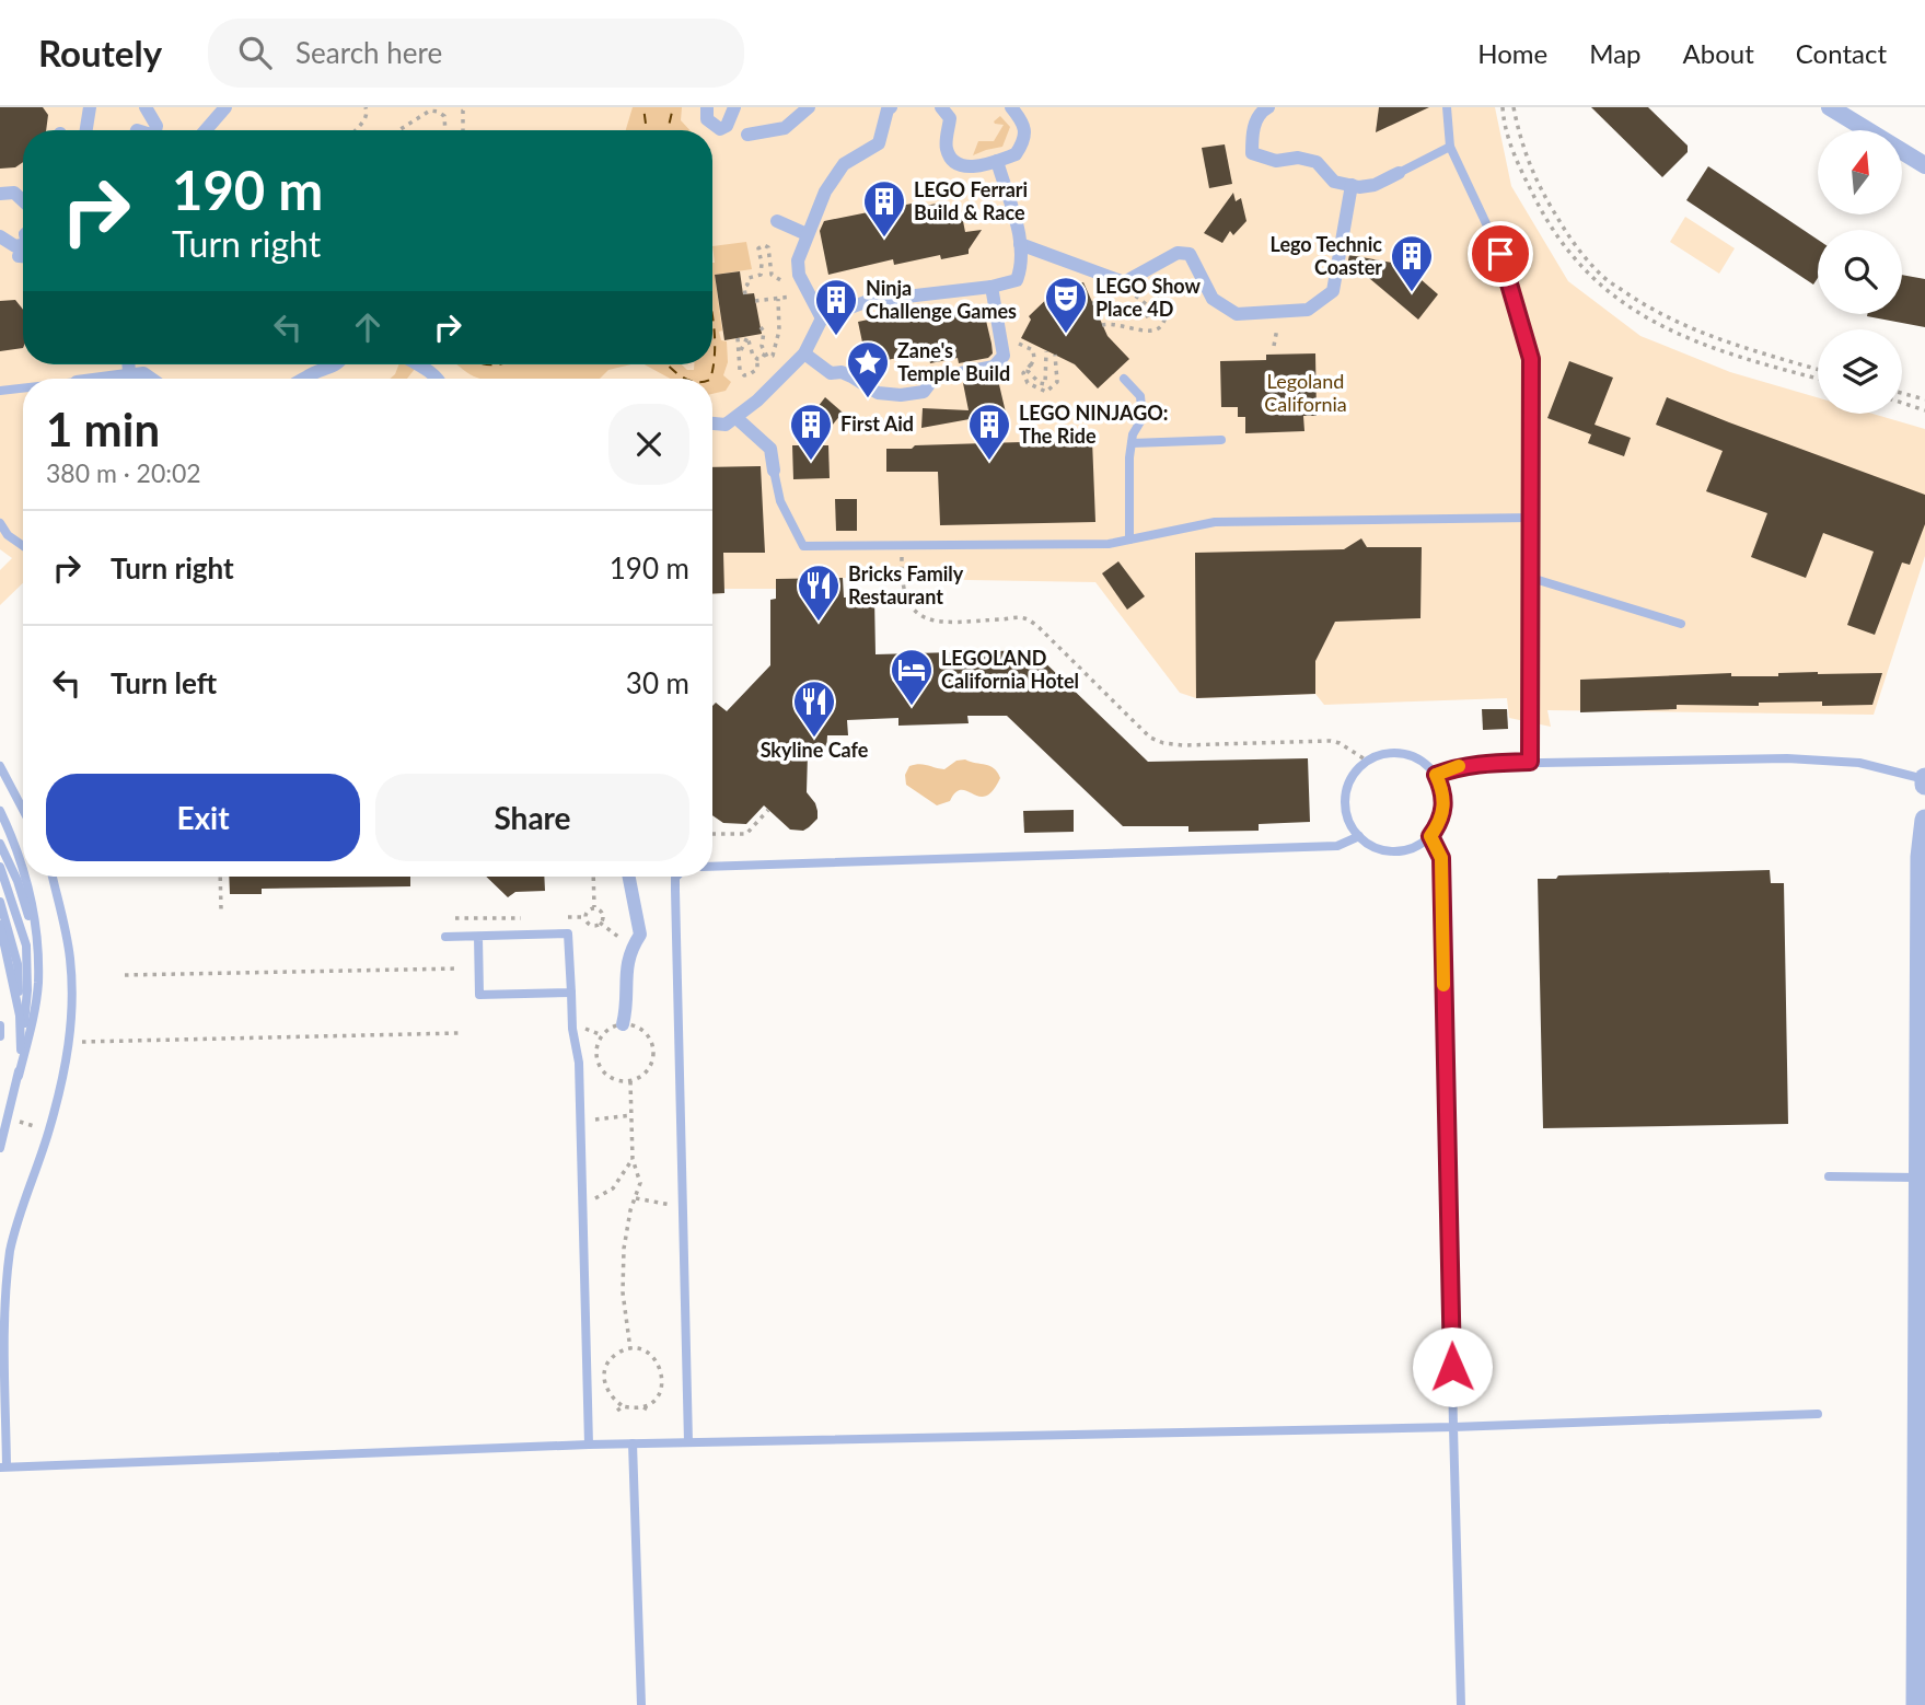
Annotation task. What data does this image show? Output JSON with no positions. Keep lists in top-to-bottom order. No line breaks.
{"parks":["Legoland California"],"places":{"building":["LEGO Ferrari Build & Race","Lego Technic Coaster","Ninja Challenge Games","First Aid","LEGO NINJAGO: The Ride"],"theatre":["LEGO Show Place 4D"],"place":["Zane's Temple Build"],"restaurant":["Bricks Family Restaurant","Skyline Cafe"],"hotel":["LEGOLAND California Hotel"]},"north":"top","page":{"header":"Routely","search":"Search here","nav":["Home","Map","About","Contact"],"turn":["190 m","Turn right"],"heading":["1 min","380 m · 20:02"],"list":[{"name":"Turn right","value":"190 m"},{"name":"Turn left","value":"30 m"}],"buttons":["Exit","Share"]}}
